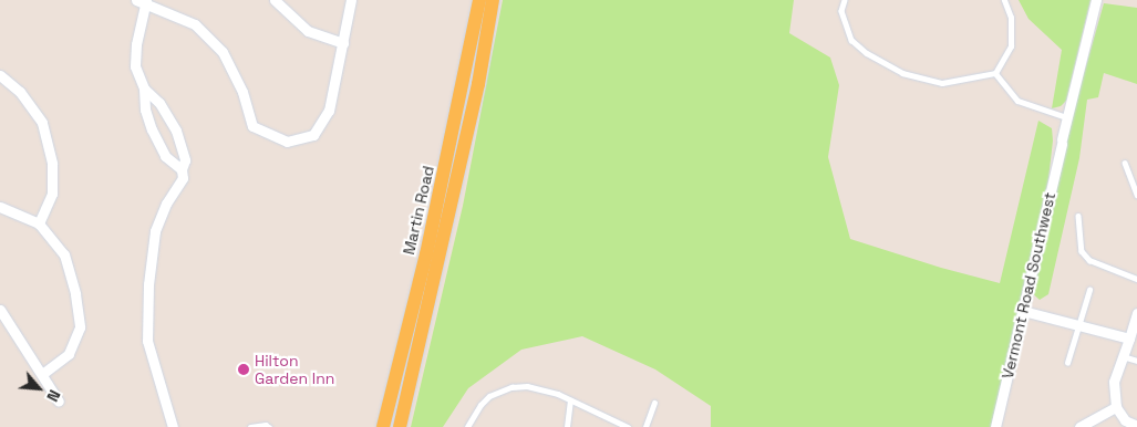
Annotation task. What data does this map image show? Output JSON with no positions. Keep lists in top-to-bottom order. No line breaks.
{"streets":{"main road":["Martin Road"],"street":["Vermont Road Southwest"]},"places":["Hilton Garden Inn"],"north":"bottom right"}
